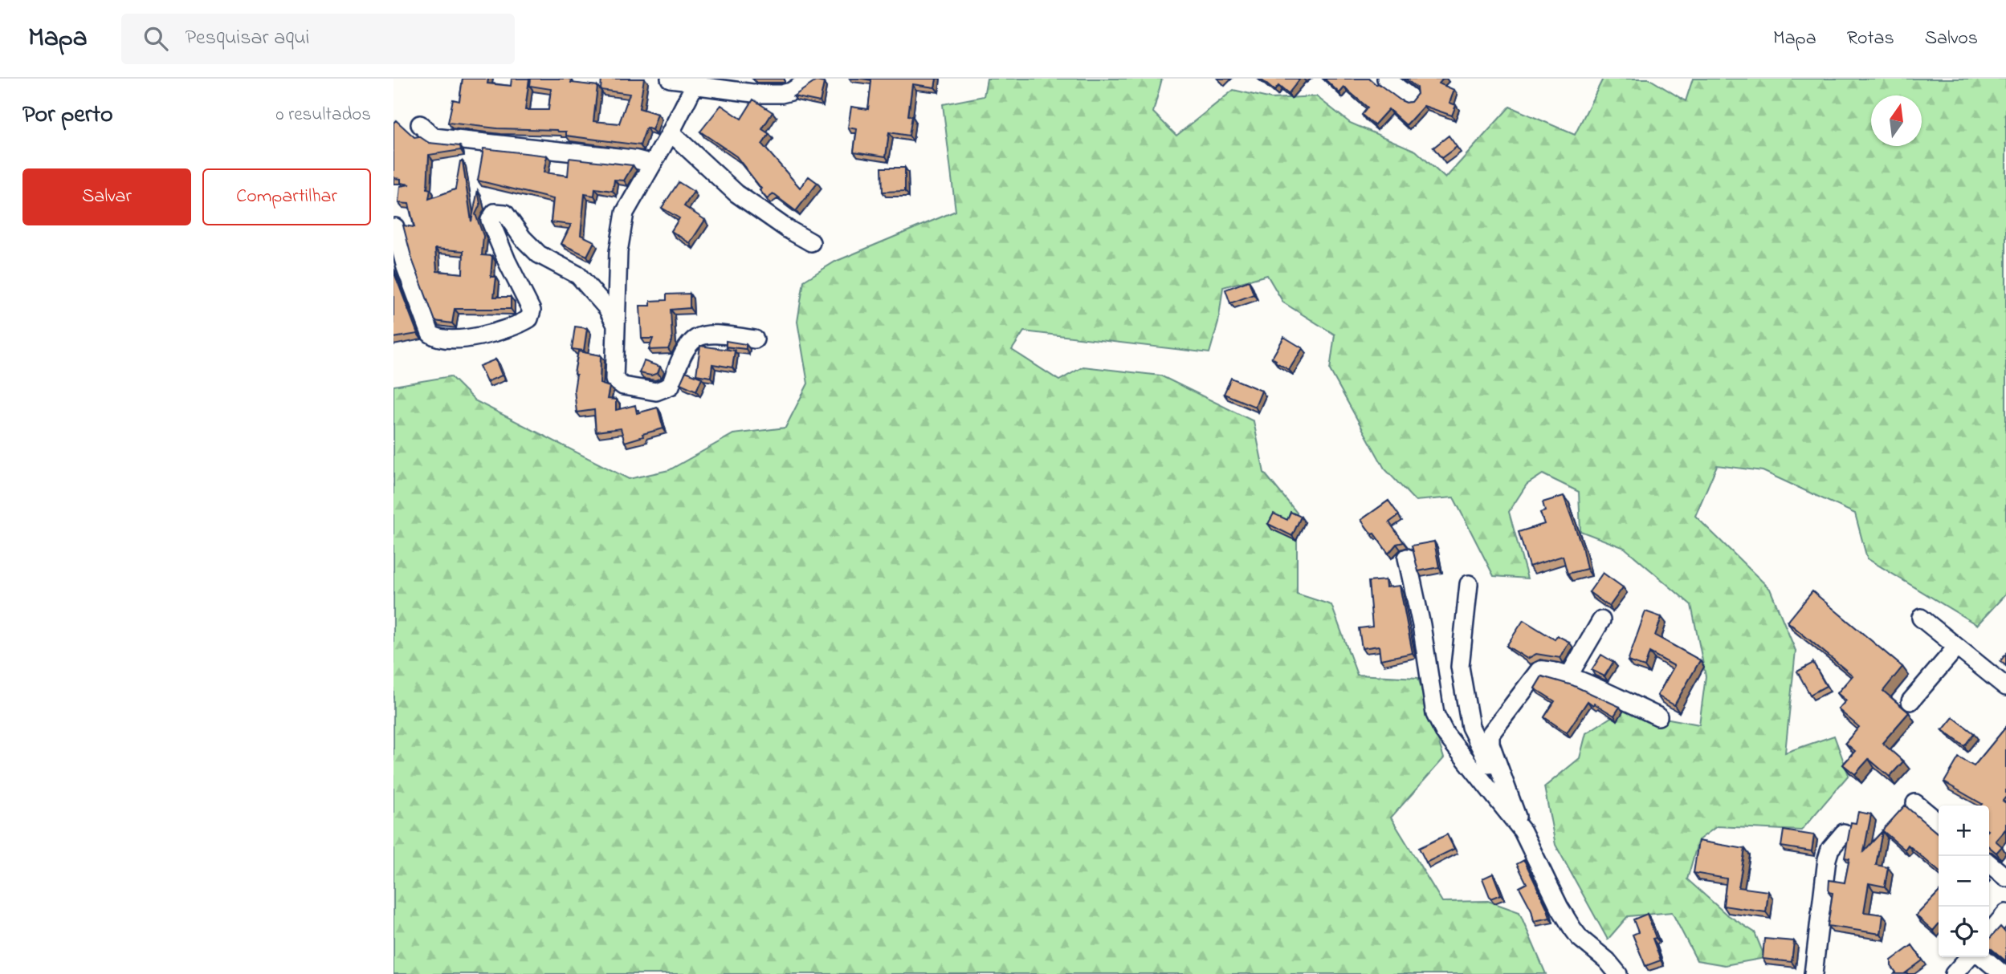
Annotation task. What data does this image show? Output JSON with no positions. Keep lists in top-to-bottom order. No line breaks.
{"north":"top","page":{"header":"Mapa","search":"Pesquisar aqui","nav":["Mapa","Rotas","Salvos"],"heading":["Por perto","0 resultados"],"buttons":["Salvar","Compartilhar"],"map_buttons":["+","−"]}}
